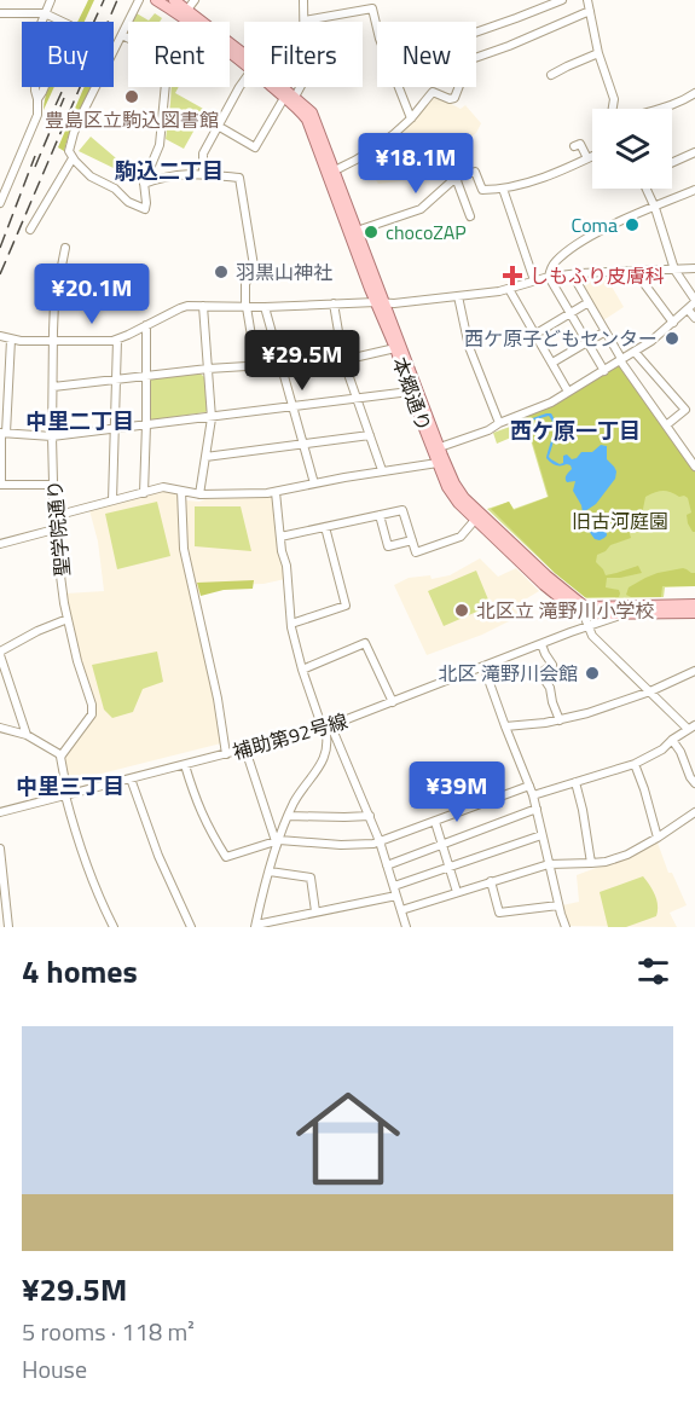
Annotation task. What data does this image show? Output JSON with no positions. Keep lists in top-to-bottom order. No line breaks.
{"streets":{"main road":["本郷通り"],"street":["聖学院通り","補助第92号線"]},"crossings":[["本郷通り","補助第92号線"]],"districts":["駒込二丁目","中里二丁目","西ケ原一丁目","中里三丁目"],"parks":["旧古河庭園"],"places":{"other":["豊島区立駒込図書館","Coma","chocoZAP","羽黒山神社","西ケ原子どもセンター","北区立 滝野川小学校","北区 滝野川会館"],"health":["しもふり皮膚科"]},"page":{"chip":["Buy","Rent","Filters","New"],"price":["¥18.1M","¥20.1M","¥29.5M","¥39M"],"heading":"4 homes","list":[{"name":"¥29.5M","note":"5 rooms · 118 m² · House"}]}}
